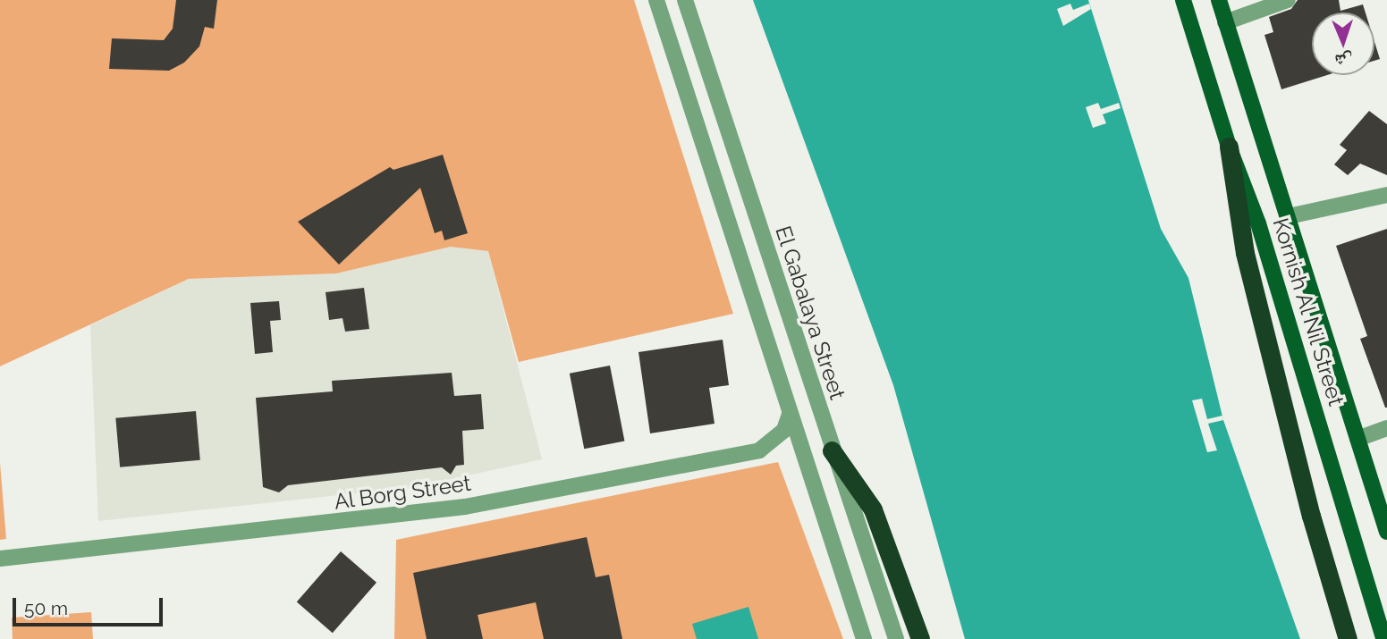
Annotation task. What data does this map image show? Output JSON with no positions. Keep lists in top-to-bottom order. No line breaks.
{"streets":{"main road":["Kornish Al Nil Street"],"street":["El Gabalaya Street","Al Borg Street"]},"scale_bar":"50 m","north":"bottom"}
